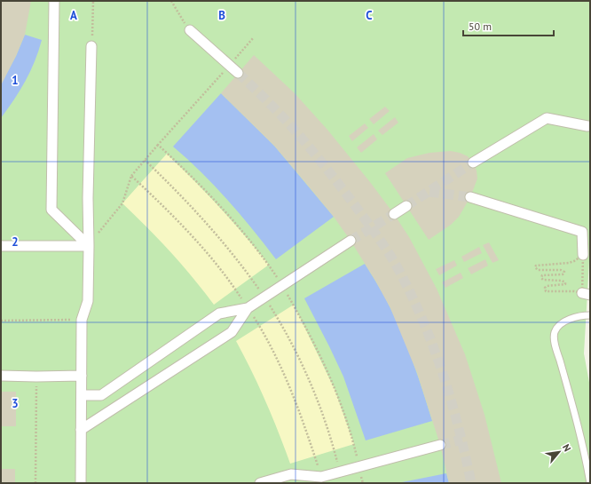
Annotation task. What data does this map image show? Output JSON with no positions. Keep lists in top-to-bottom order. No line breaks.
{"scale_bar":"50 m","north":"top right","grid":{"columns":["A","B","C"],"rows":["1","2","3"]}}
